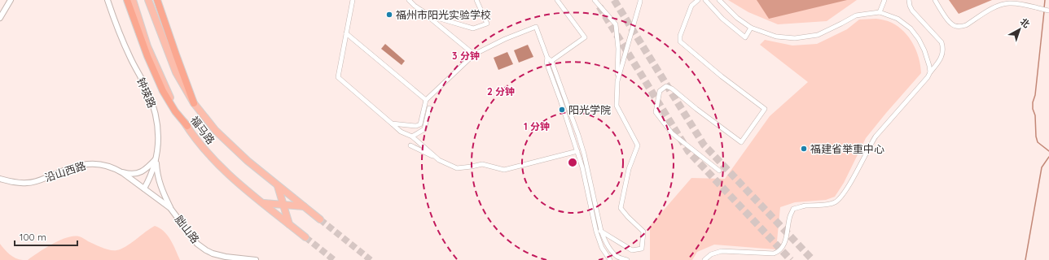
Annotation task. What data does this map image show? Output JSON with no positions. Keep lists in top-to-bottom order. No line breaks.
{"streets":{"main road":["福马路"],"street":["钟瑛路","沿山西路","胐山路"]},"crossings":[["钟瑛路","沿山西路"],["钟瑛路","胐山路"],["沿山西路","胐山路"]],"places":["福州市阳光实验学校","阳光学院","福建省举重中心"],"scale_bar":"100 m","north":"top right","rings":["3 分钟","2 分钟","1 分钟"]}
